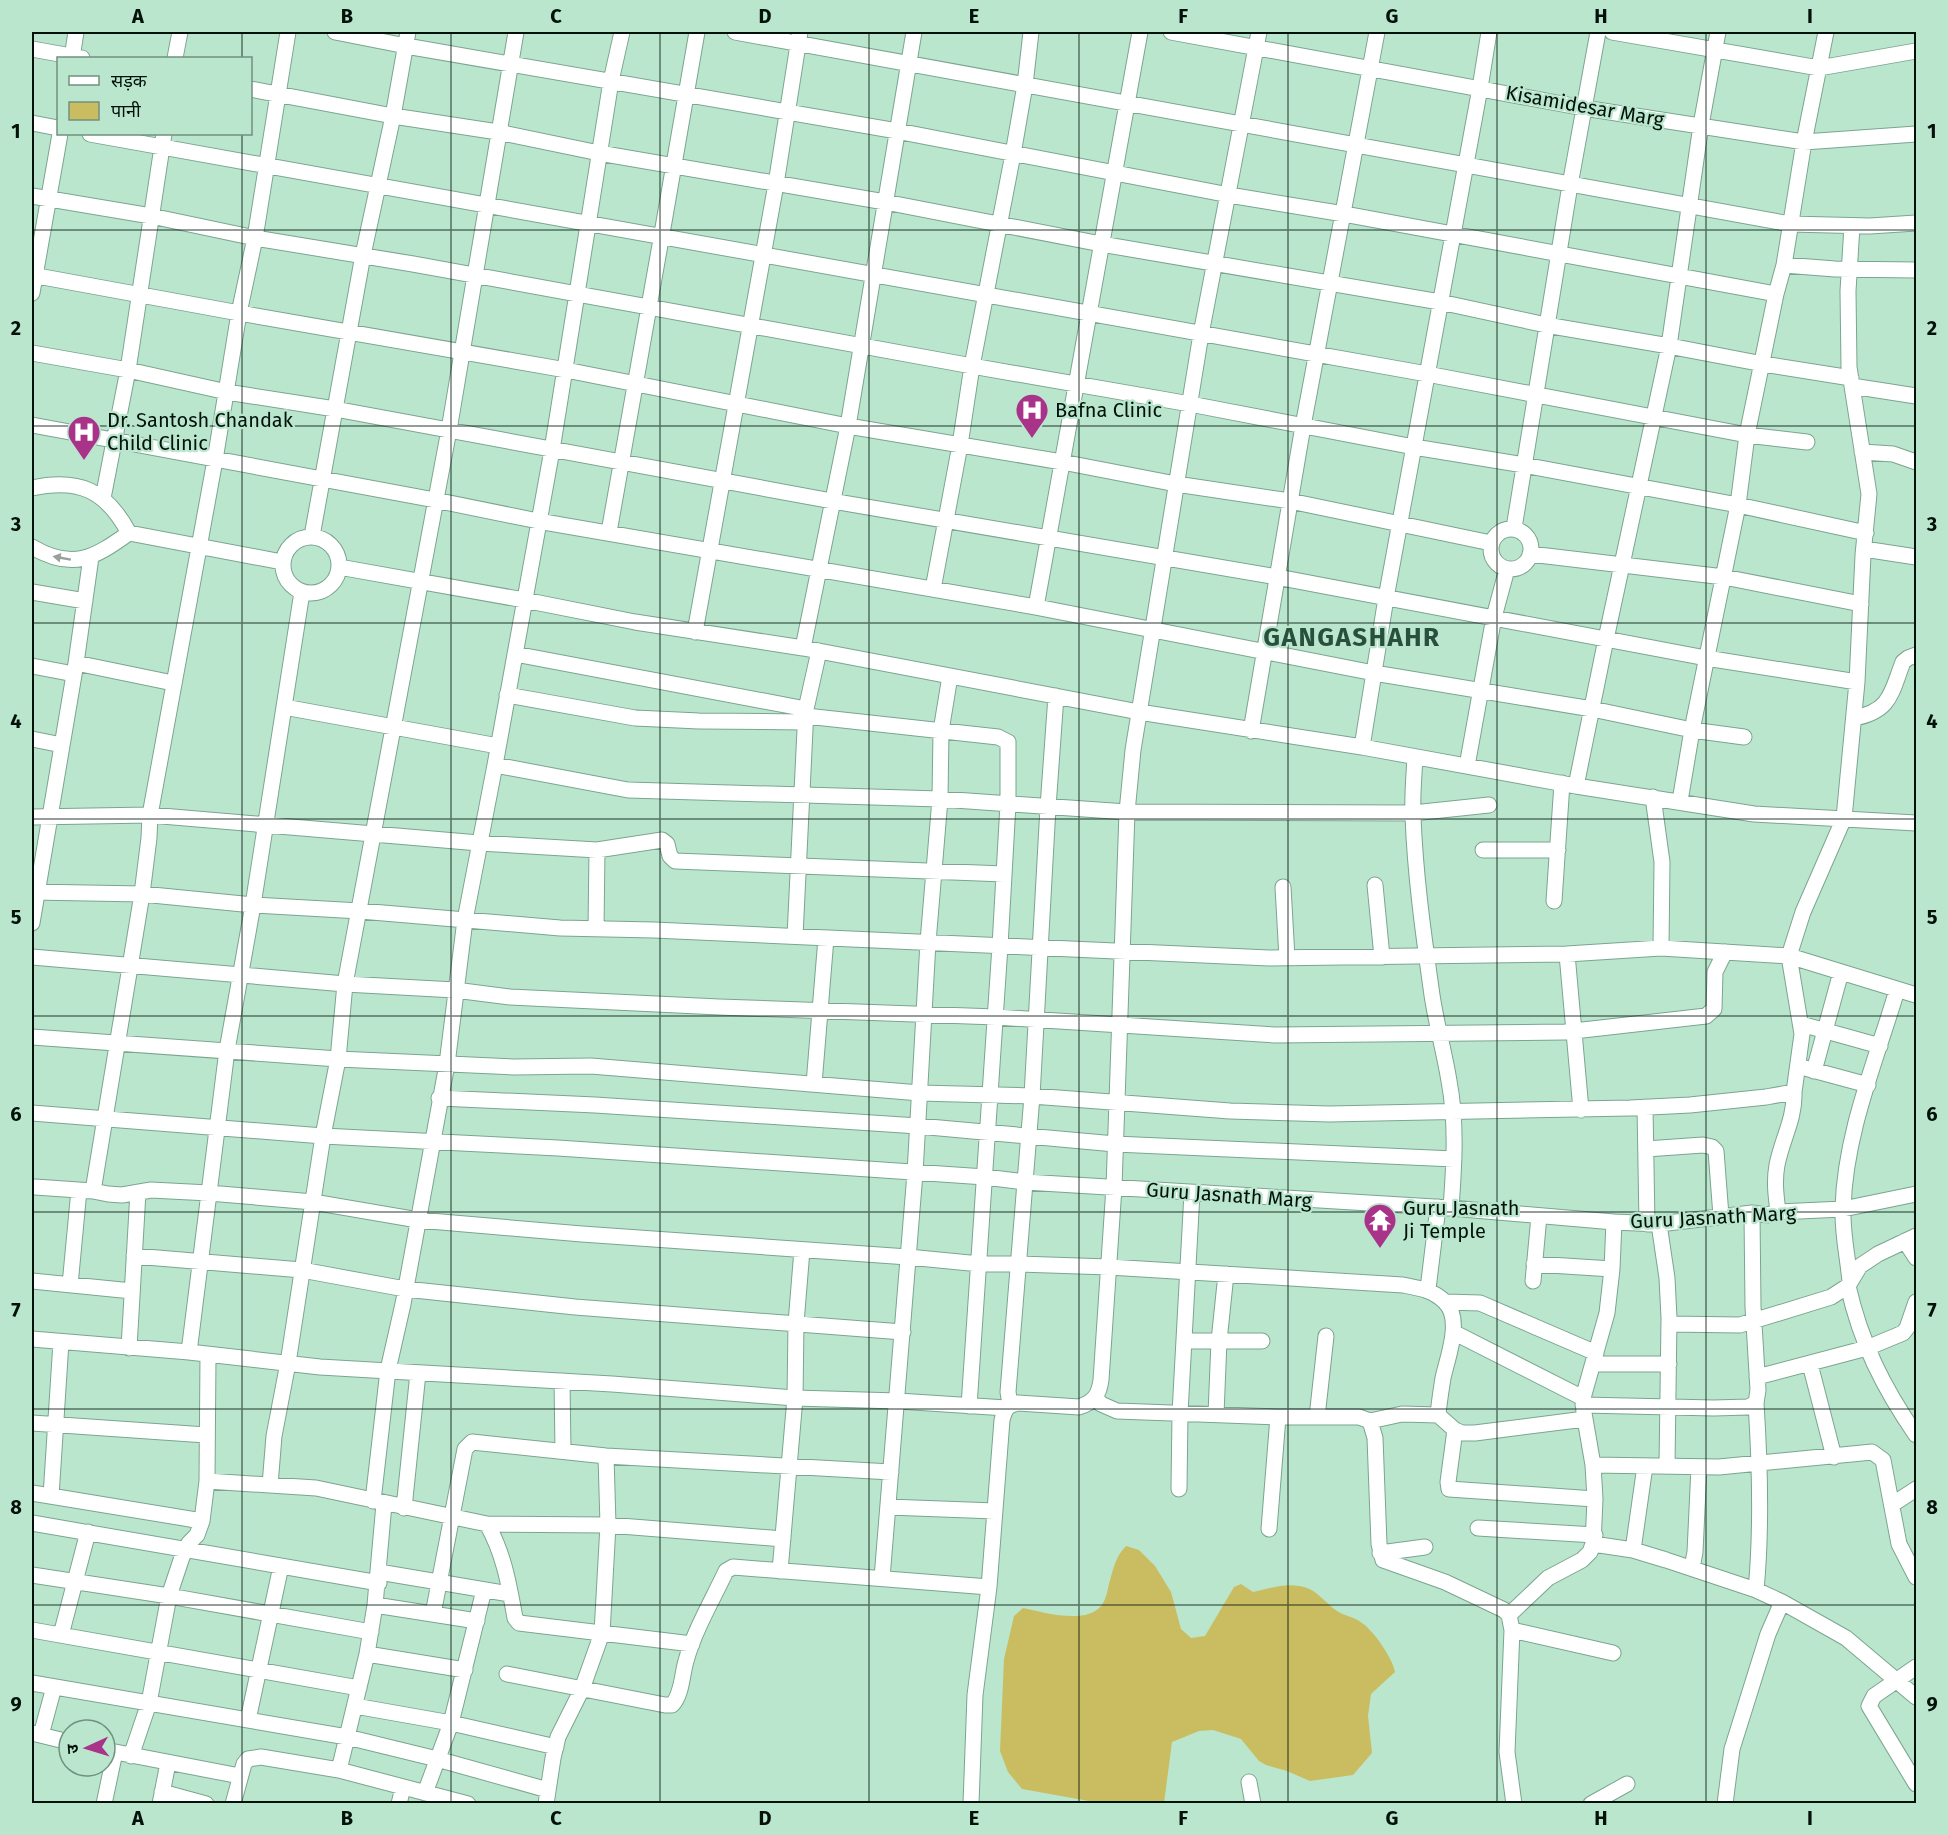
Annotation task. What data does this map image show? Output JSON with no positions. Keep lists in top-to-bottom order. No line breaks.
{"streets":{"street":["Kisamidesar Marg","Guru Jasnath Marg"]},"districts":["GANGASHAHR"],"places":{"hospital":["Bafna Clinic","Dr. Santosh Chandak Child Clinic"],"temple":["Guru Jasnath Ji Temple"]},"legend":["सड़क","पानी"],"north":"left","grid":{"columns":["A","B","C","D","E","F","G","H","I"],"rows":["1","2","3","4","5","6","7","8","9"]}}
